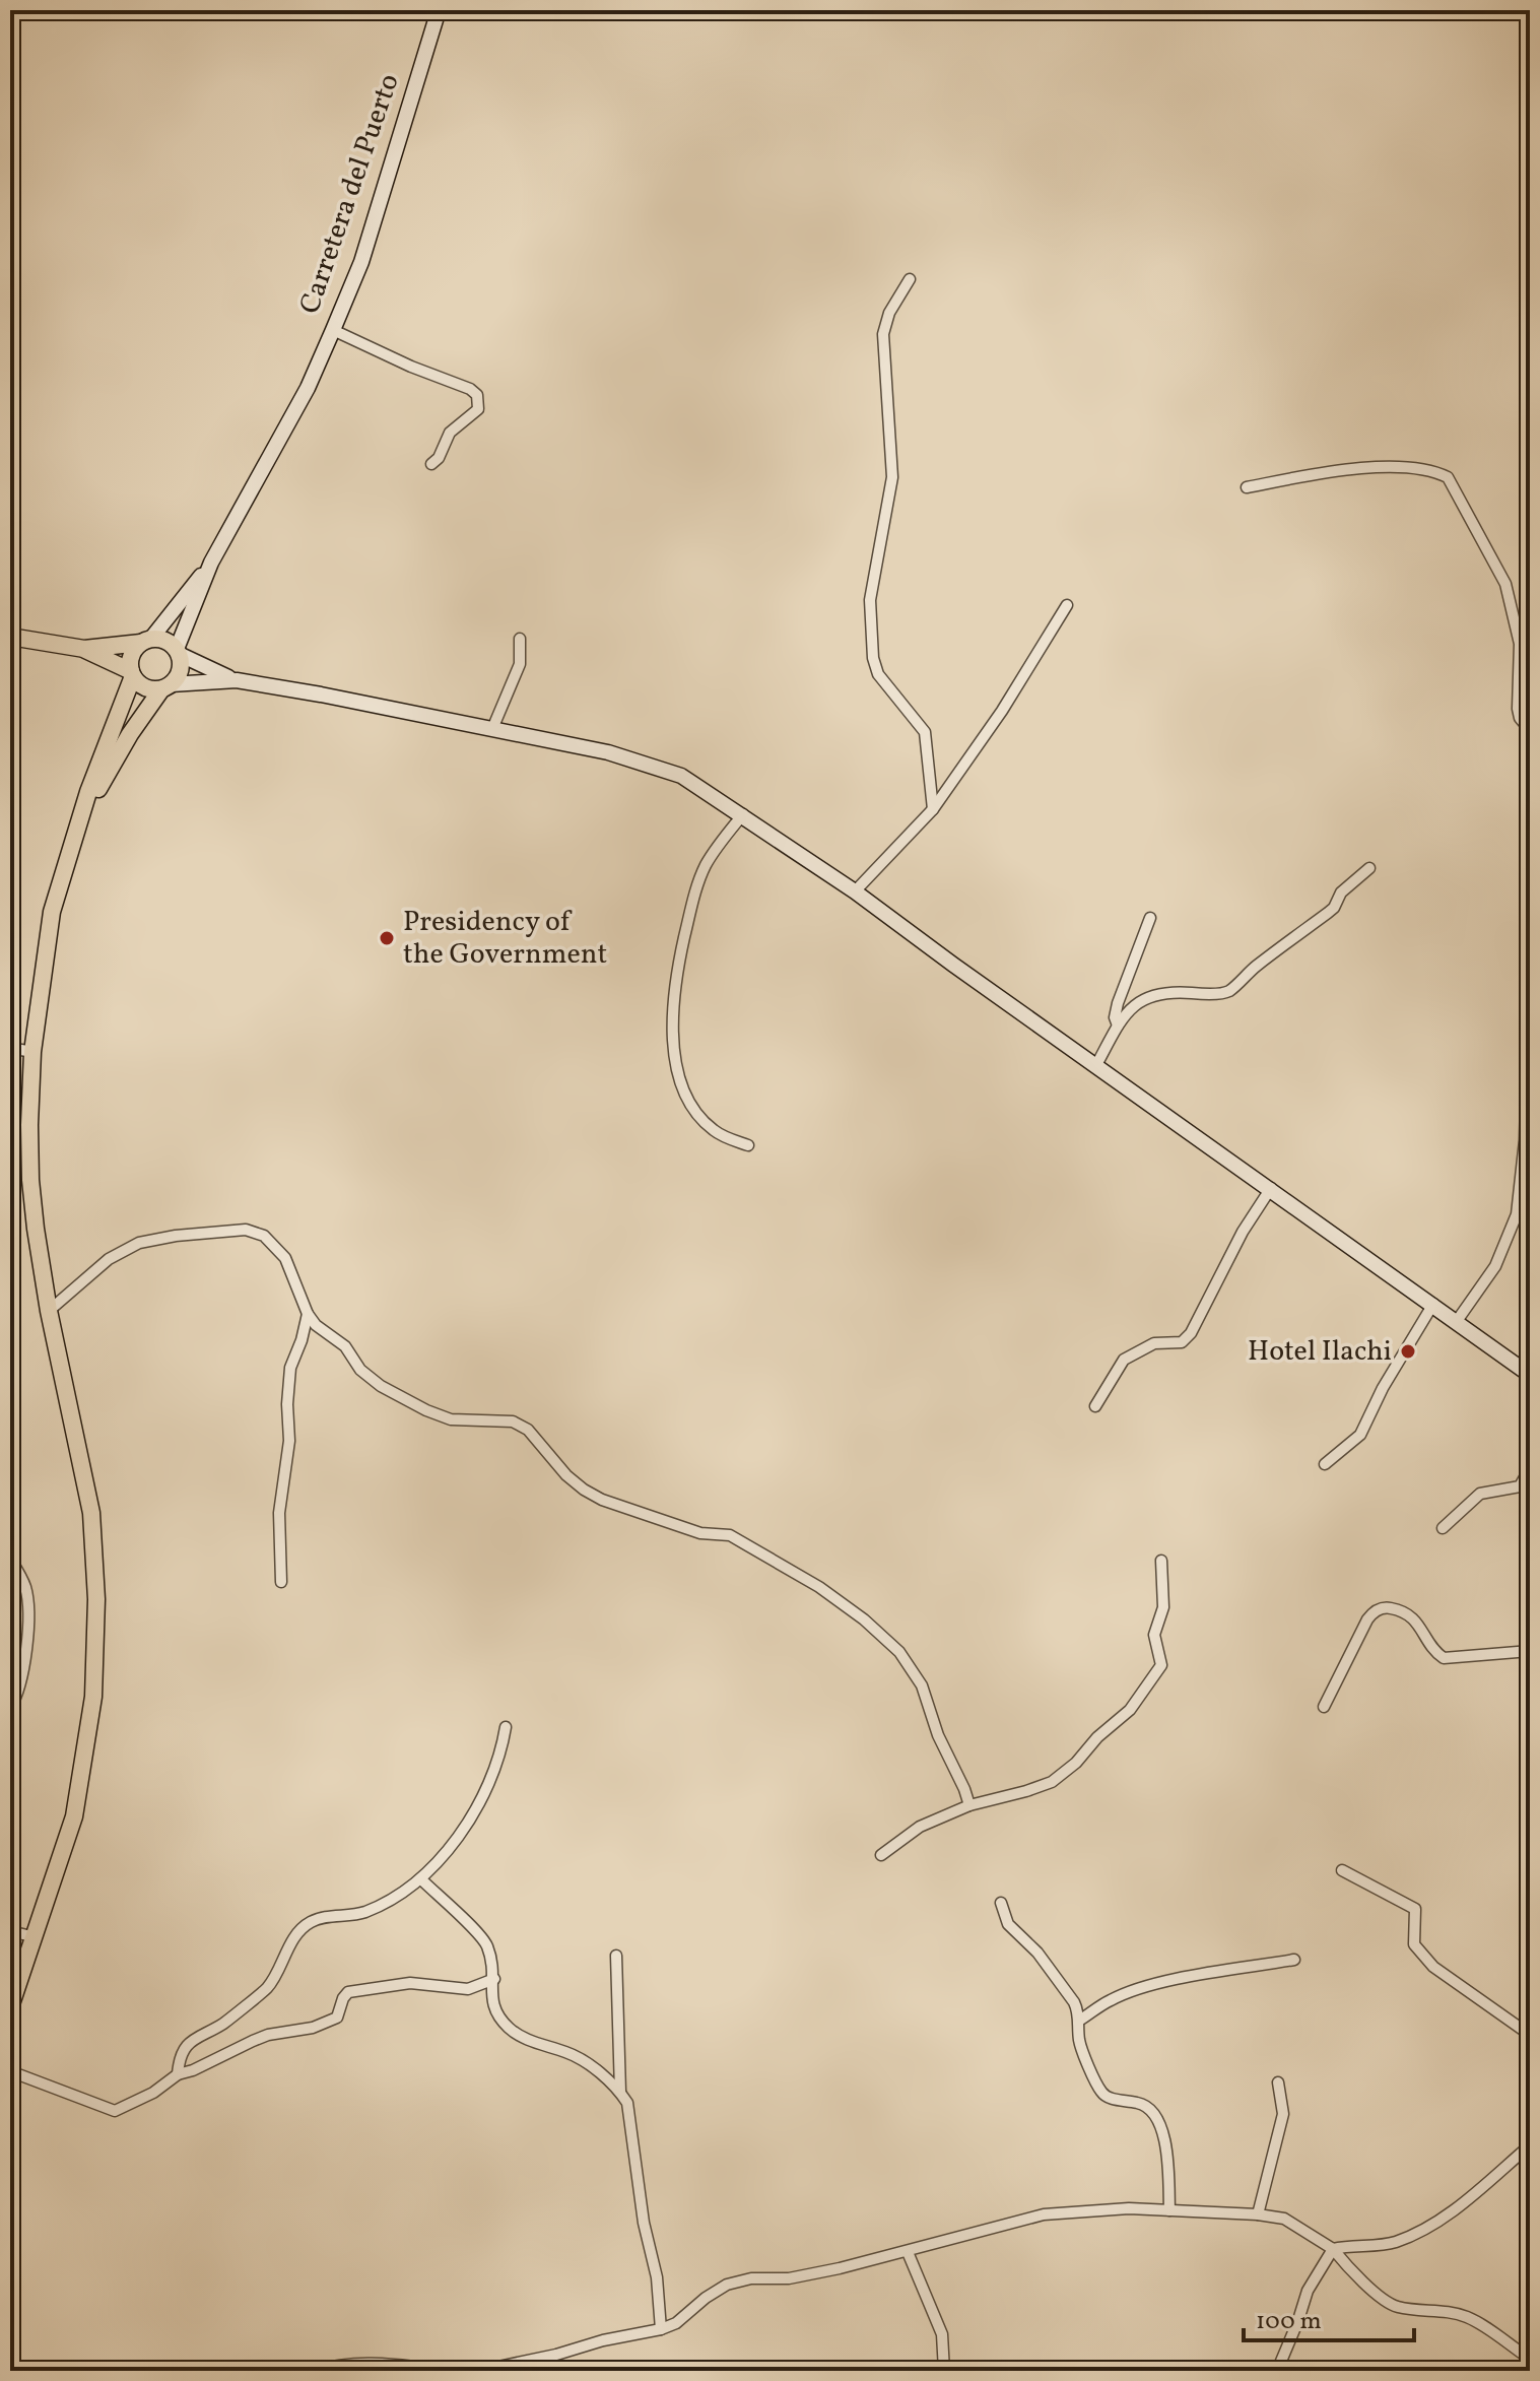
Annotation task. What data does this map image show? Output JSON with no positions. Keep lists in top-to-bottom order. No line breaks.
{"streets":{"main road":["Carretera del Puerto"]},"places":["Presidency of the Government","Hotel Ilachi"],"scale_bar":"100 m"}
